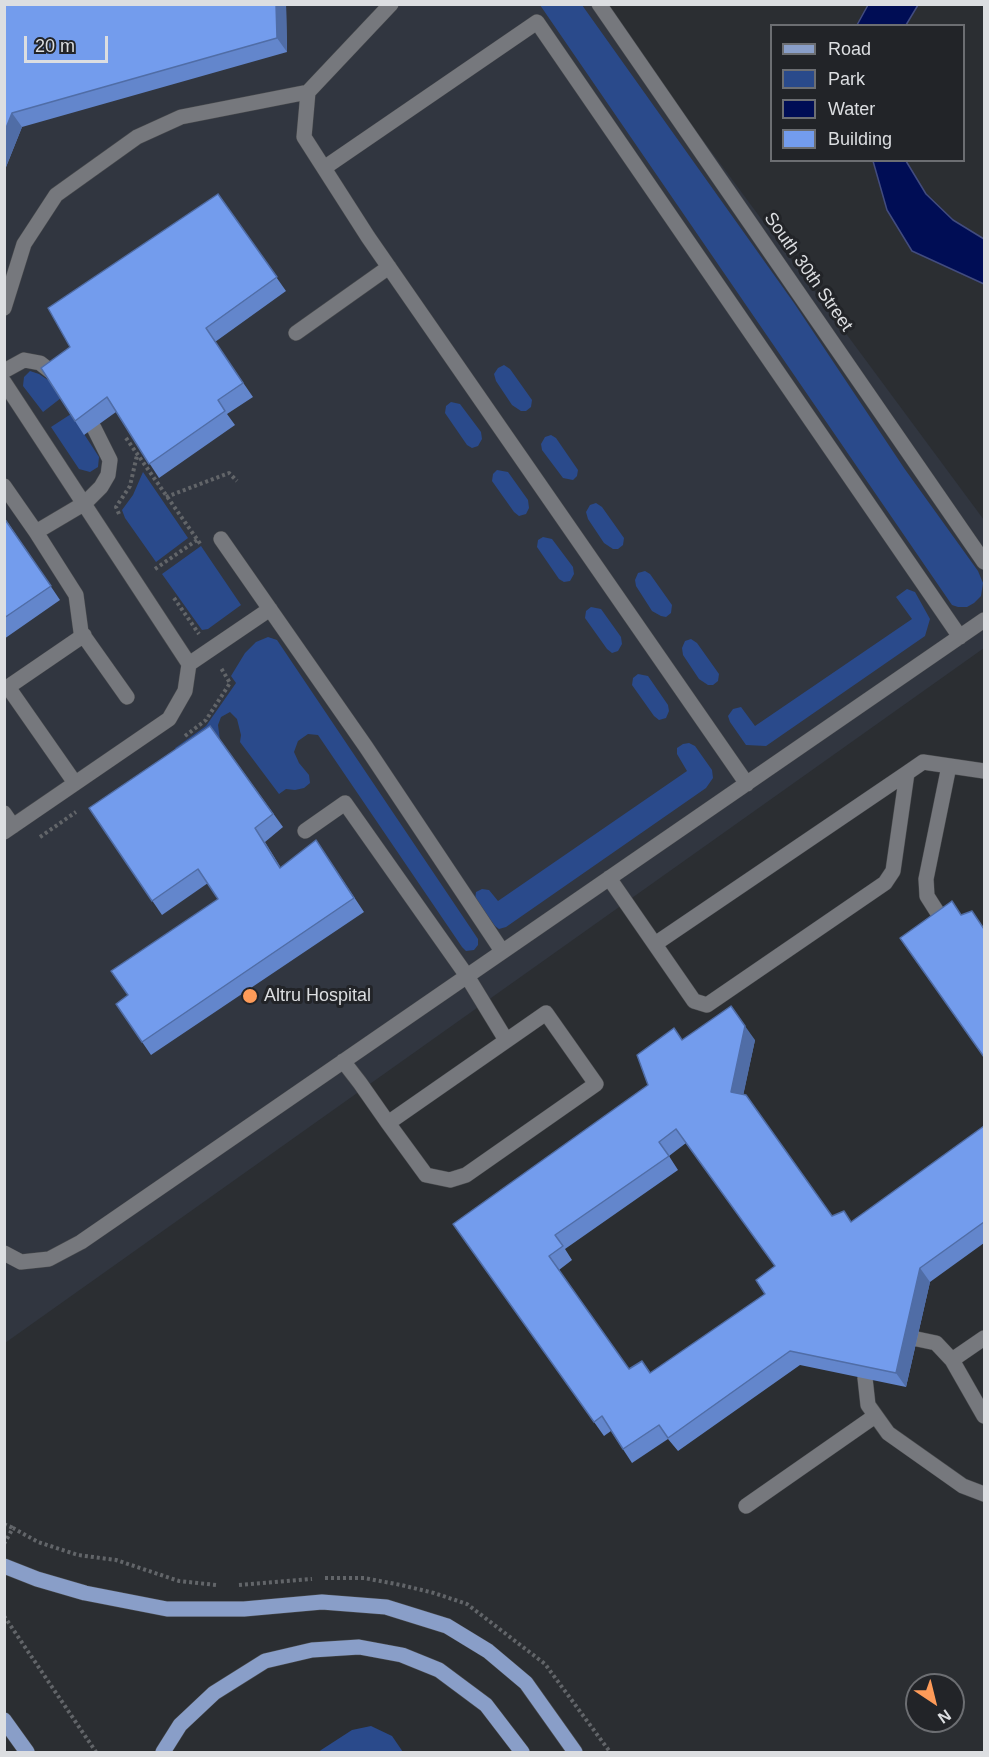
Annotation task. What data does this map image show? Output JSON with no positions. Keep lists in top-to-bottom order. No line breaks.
{"streets":{"street":["South 30th Street"]},"places":["Altru Hospital"],"legend":["Road","Park","Water","Building"],"scale_bar":"20 m","north":"bottom right"}
